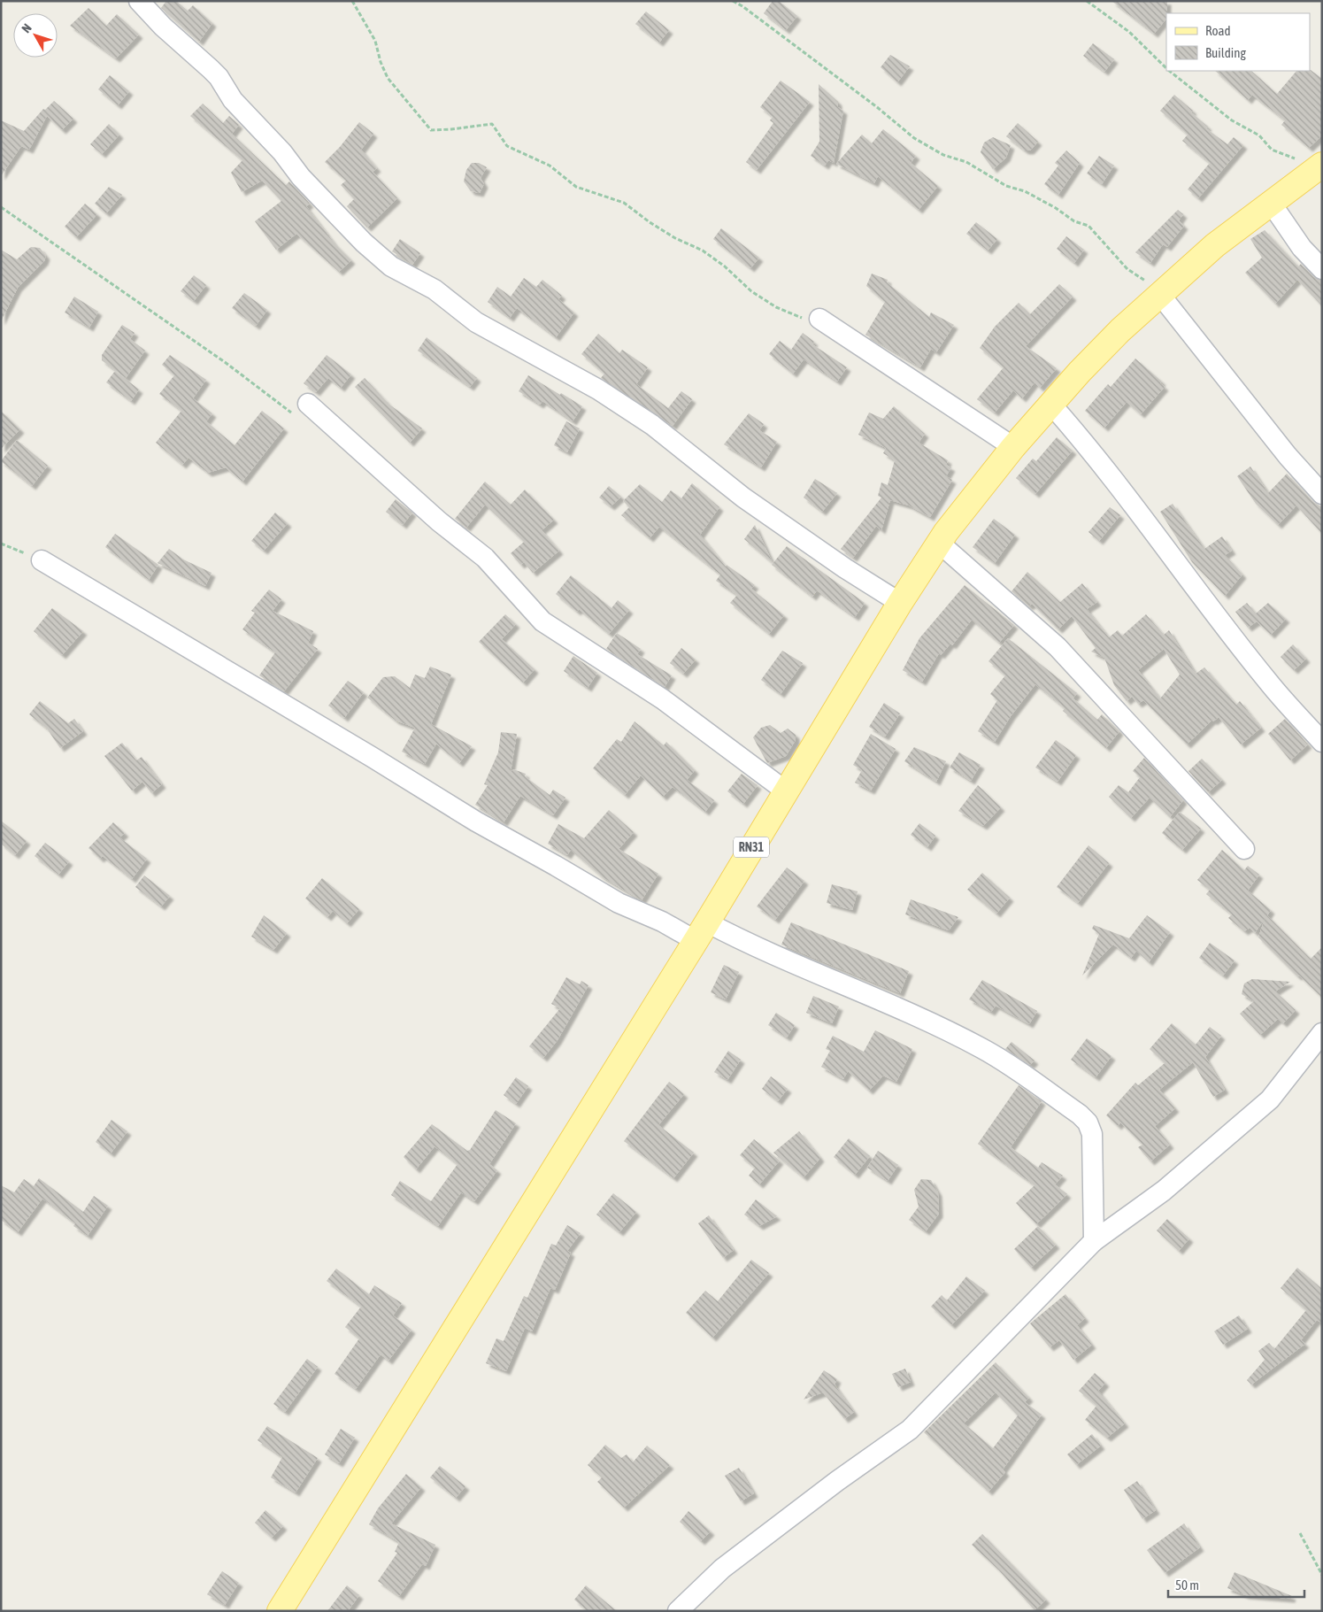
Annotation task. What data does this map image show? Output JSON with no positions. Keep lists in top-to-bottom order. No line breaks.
{"streets":{"main road":["RN31"]},"legend":["Road","Building"],"scale_bar":"50 m","north":"top left"}
